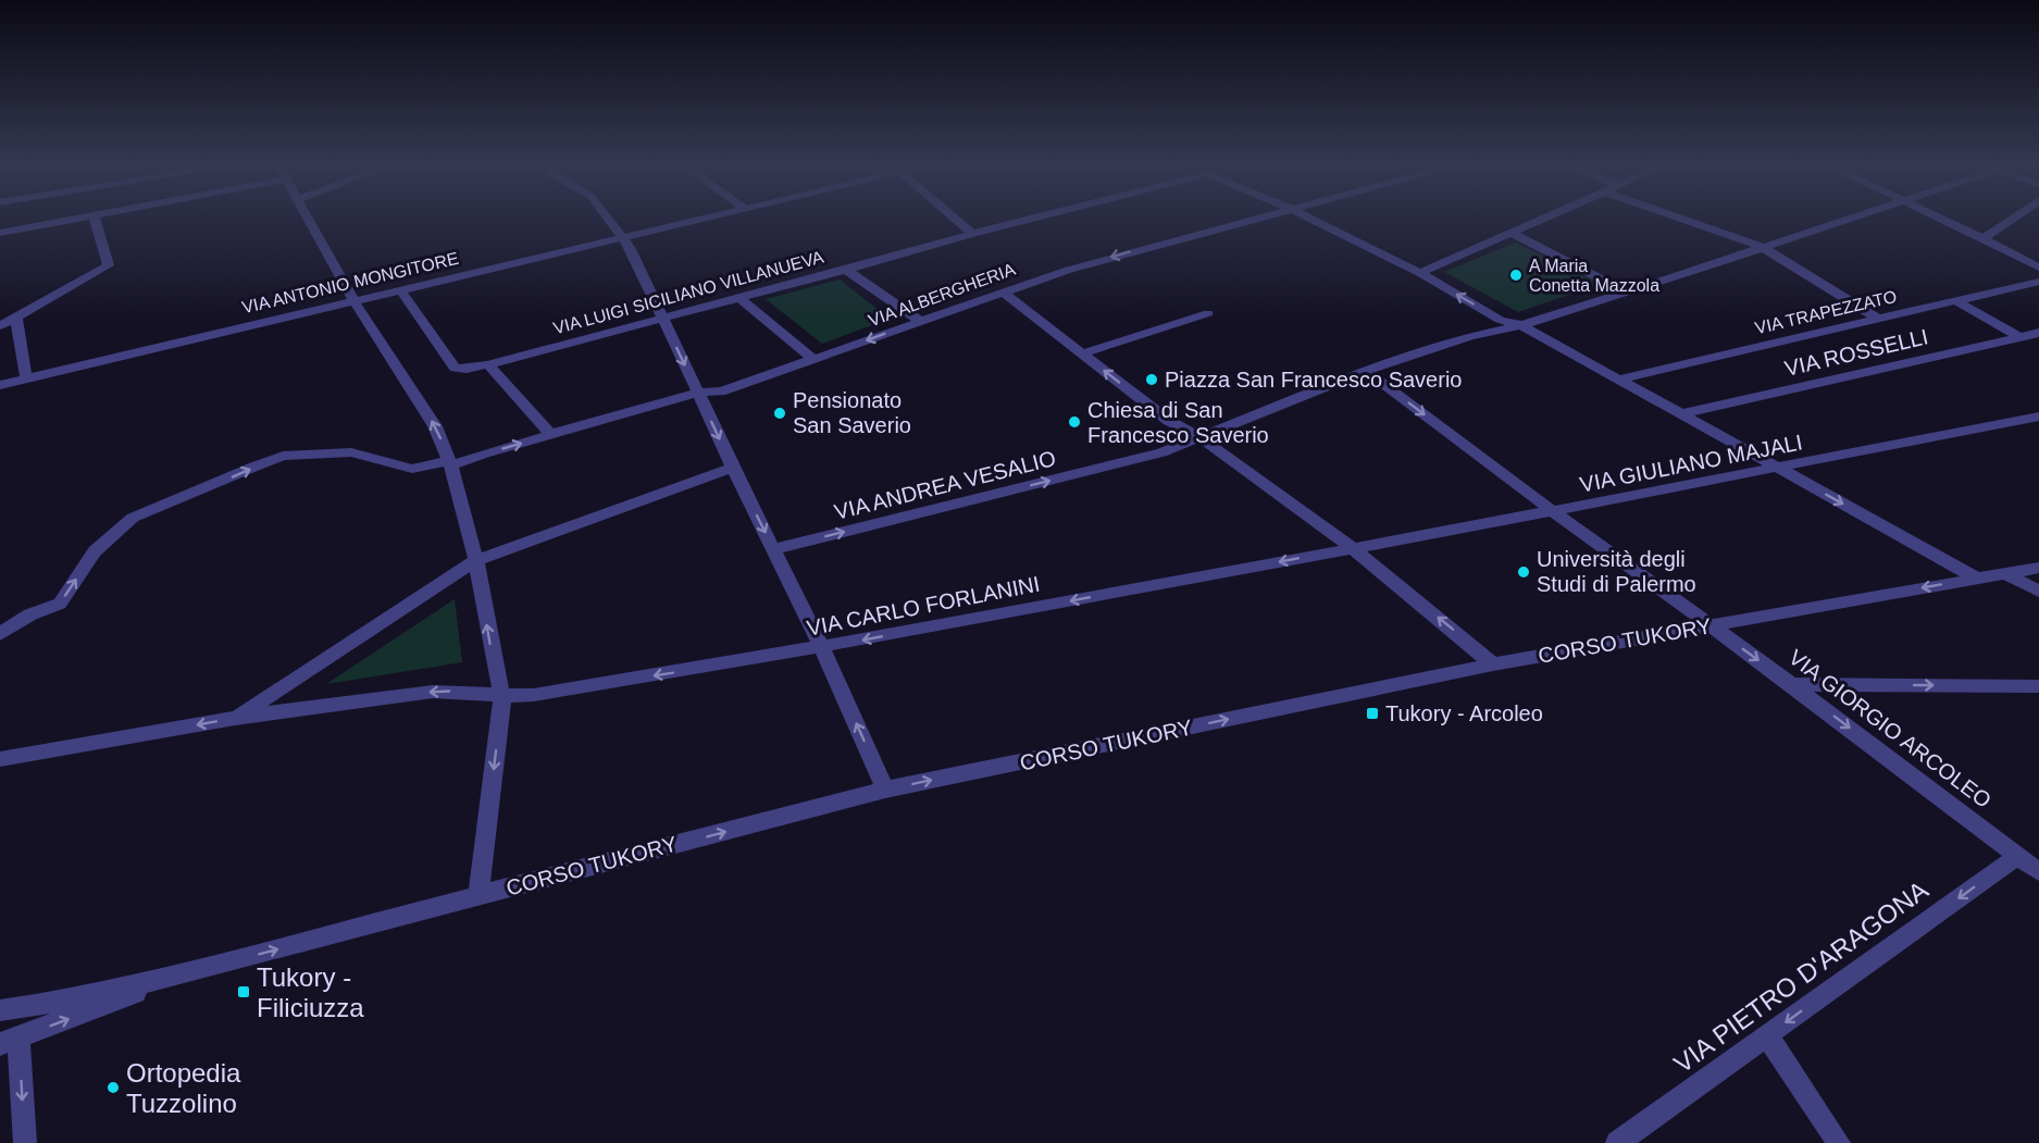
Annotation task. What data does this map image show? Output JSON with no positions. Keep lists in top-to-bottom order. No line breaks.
{"streets":{"street":["VIA ANTONIO MONGITORE","VIA LUIGI SICILIANO VILLANUEVA","VIA ALBERGHERIA","VIA TRAPEZZATO","VIA ROSSELLI","VIA GIULIANO MAJALI","VIA ANDREA VESALIO","VIA CARLO FORLANINI","CORSO TUKORY","VIA GIORGIO ARCOLEO","VIA PIETRO D'ARAGONA"]},"crossings":[["VIA ANTONIO MONGITORE","VIA LUIGI SICILIANO VILLANUEVA"],["VIA LUIGI SICILIANO VILLANUEVA","VIA TRAPEZZATO"],["VIA LUIGI SICILIANO VILLANUEVA","VIA ROSSELLI"],["VIA LUIGI SICILIANO VILLANUEVA","VIA GIULIANO MAJALI"],["VIA LUIGI SICILIANO VILLANUEVA","VIA ANDREA VESALIO"],["VIA LUIGI SICILIANO VILLANUEVA","CORSO TUKORY"],["VIA GIULIANO MAJALI","VIA CARLO FORLANINI"],["VIA GIULIANO MAJALI","VIA GIORGIO ARCOLEO"],["VIA ANDREA VESALIO","VIA GIORGIO ARCOLEO"],["CORSO TUKORY","VIA GIORGIO ARCOLEO"],["VIA GIORGIO ARCOLEO","VIA PIETRO D'ARAGONA"]],"one_way":["VIA ANDREA VESALIO","VIA CARLO FORLANINI","VIA GIORGIO ARCOLEO","VIA PIETRO D'ARAGONA"],"places":{"other":["A Maria Conetta Mazzola","Piazza San Francesco Saverio","Pensionato San Saverio","Chiesa di San Francesco Saverio","Università degli Studi di Palermo","Ortopedia Tuzzolino"],"transit":["Tukory - Arcoleo","Tukory - Filiciuzza"]}}
